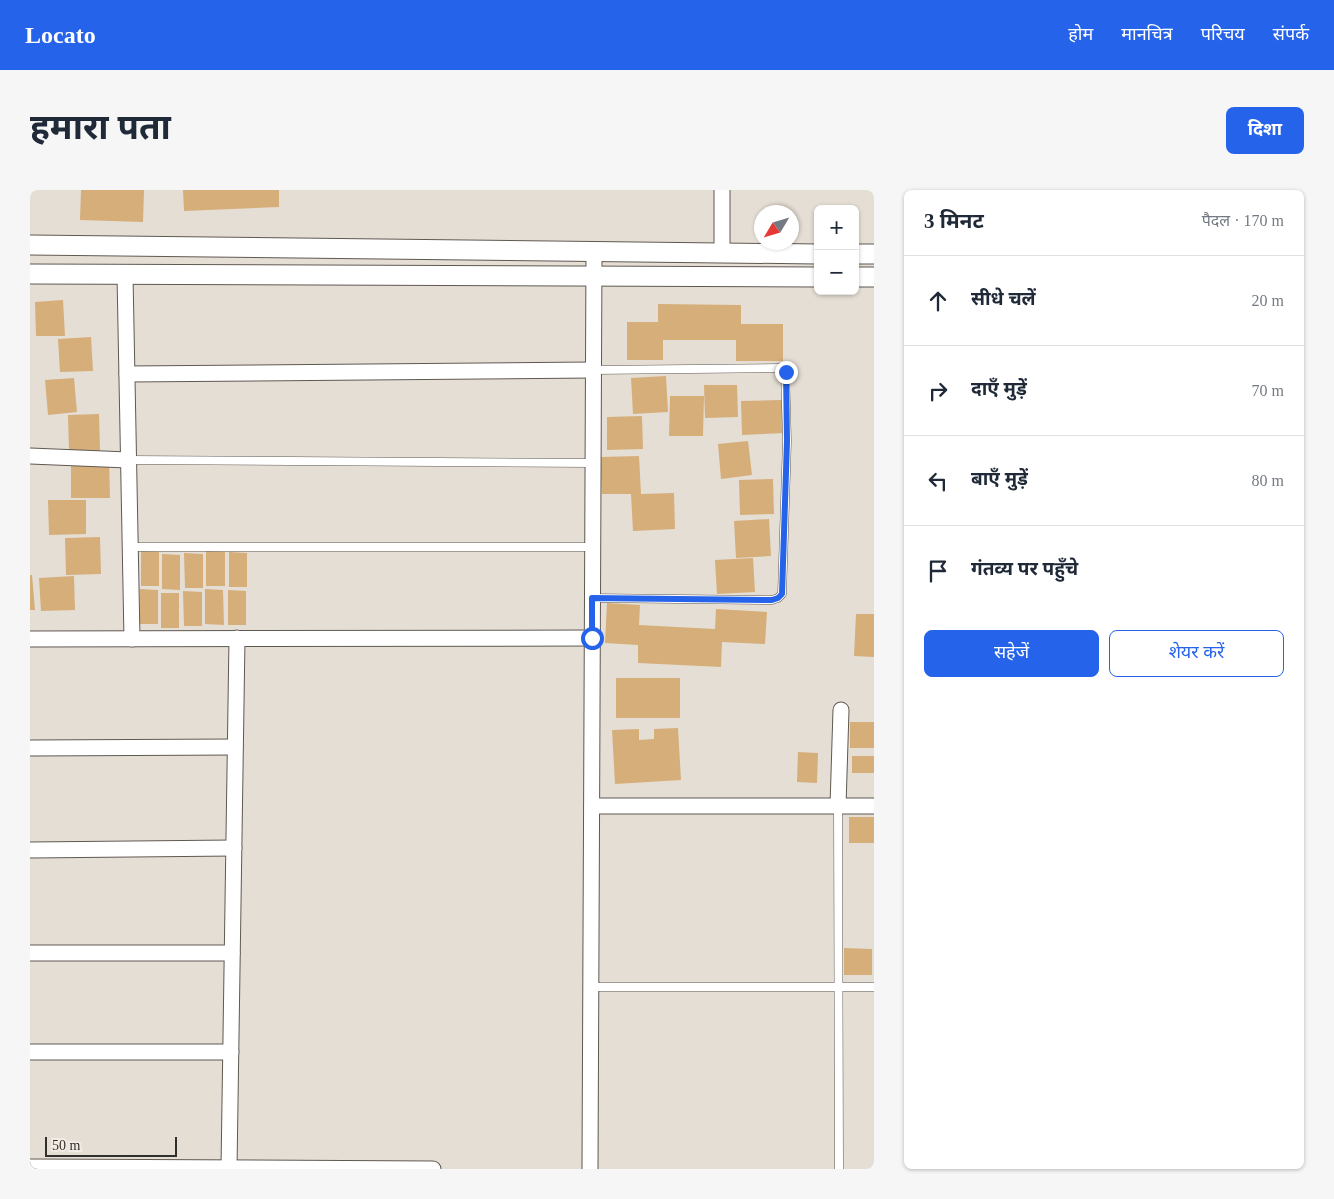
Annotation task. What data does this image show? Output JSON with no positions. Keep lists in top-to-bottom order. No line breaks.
{"scale_bar":"50 m","north":"bottom left","page":{"header":"Locato","nav":["होम","मानचित्र","परिचय","संपर्क"],"buttons":["दिशा",["सहेजें","शेयर करें"]],"title":"हमारा पता","heading":["3 मिनट","पैदल · 170 m"],"map_buttons":["+","−"],"list":[["सीधे चलें","20 m"],["दाएँ मुड़ें","70 m"],["बाएँ मुड़ें","80 m"],"गंतव्य पर पहुँचे"],"scale":"50 m"}}
